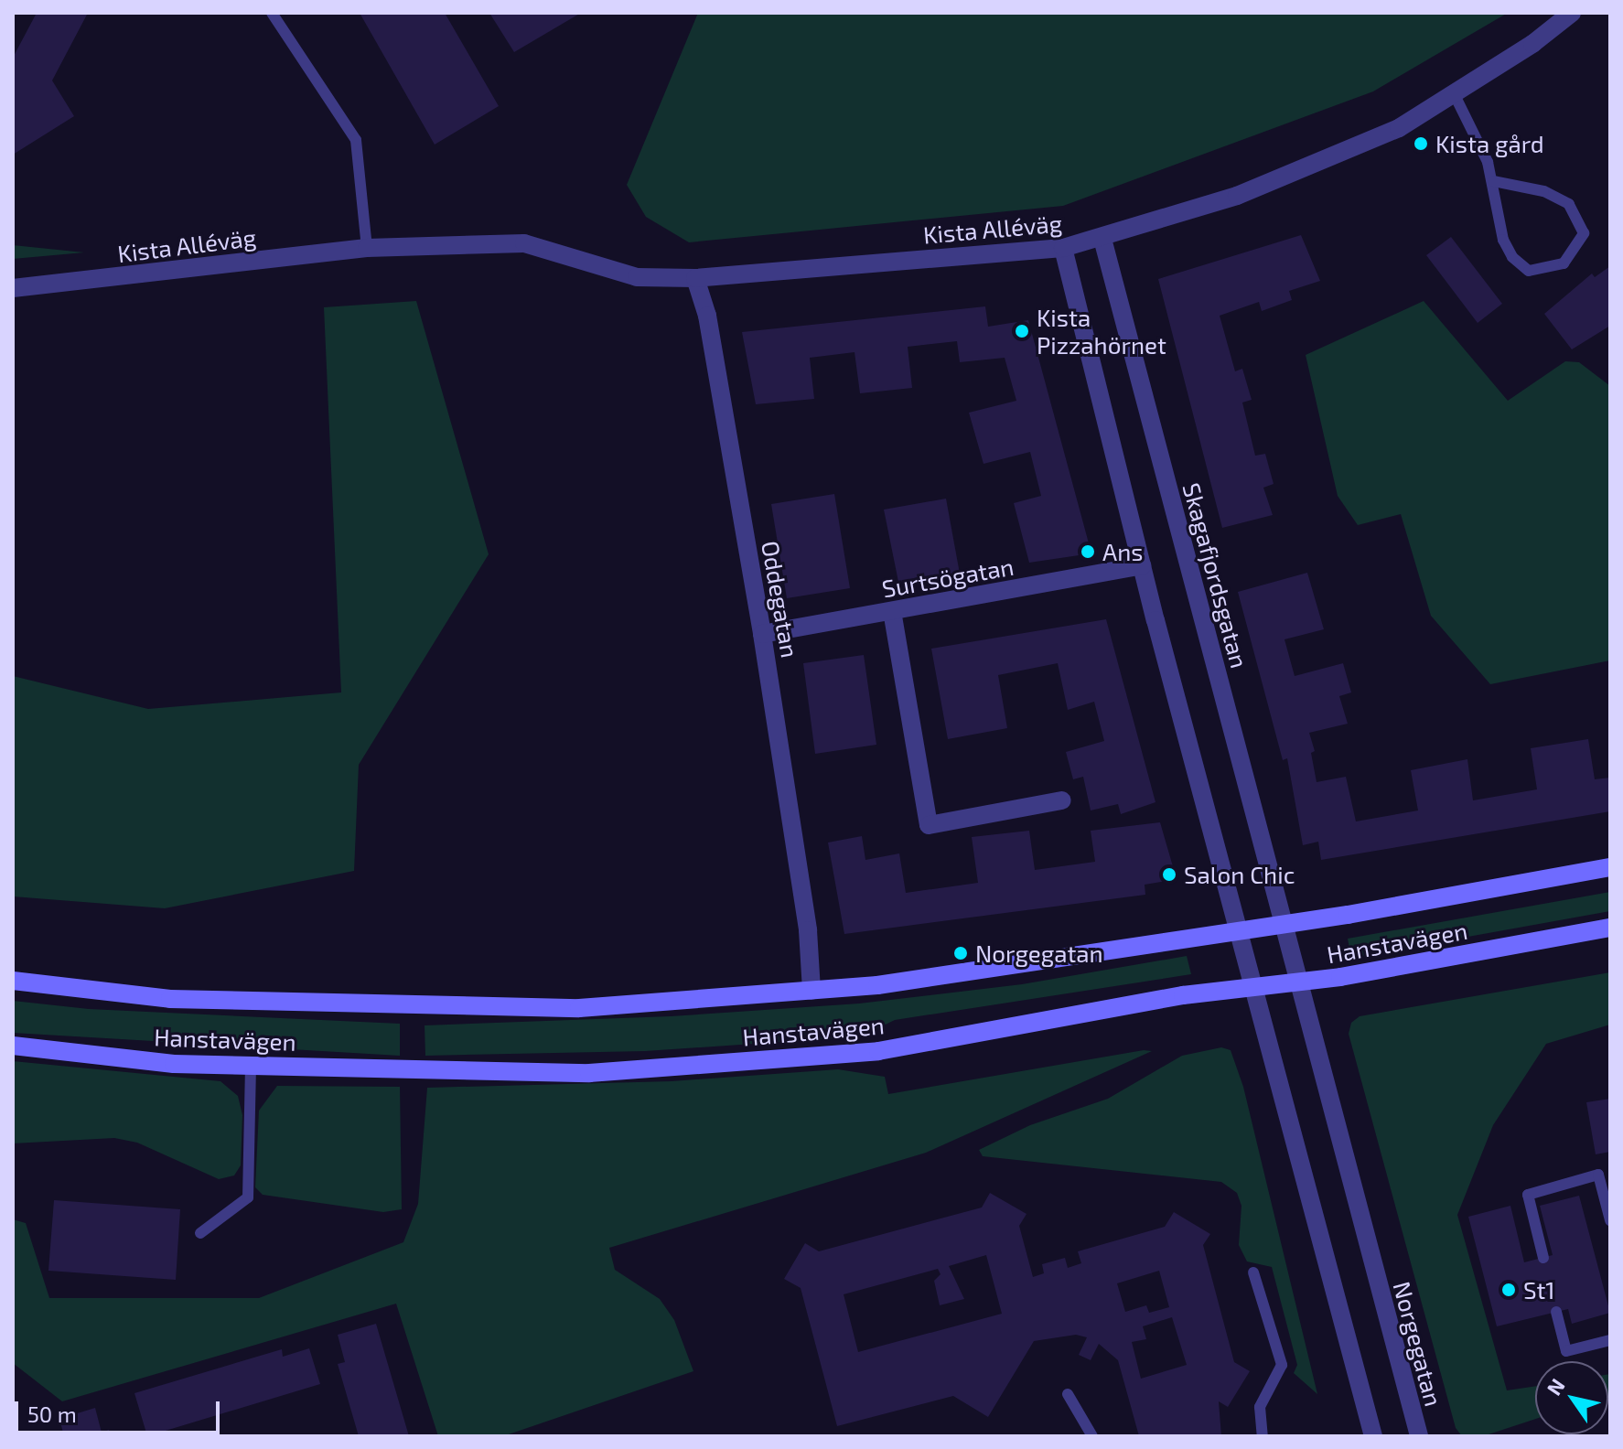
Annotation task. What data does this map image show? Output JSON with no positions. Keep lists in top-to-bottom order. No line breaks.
{"streets":{"main road":["Hanstavägen"],"street":["Kista Alléväg","Skagafjordsgatan","Surtsögatan","Oddegatan","Norgegatan"]},"crossings":[["Kista Alléväg","Skagafjordsgatan"],["Kista Alléväg","Oddegatan"],["Skagafjordsgatan","Hanstavägen"],["Skagafjordsgatan","Norgegatan"],["Surtsögatan","Oddegatan"],["Oddegatan","Hanstavägen"],["Hanstavägen","Norgegatan"]],"places":["Kista gård","Kista Pizzahörnet","Ans","Salon Chic","Norgegatan","St1"],"scale_bar":"50 m","north":"top left"}
